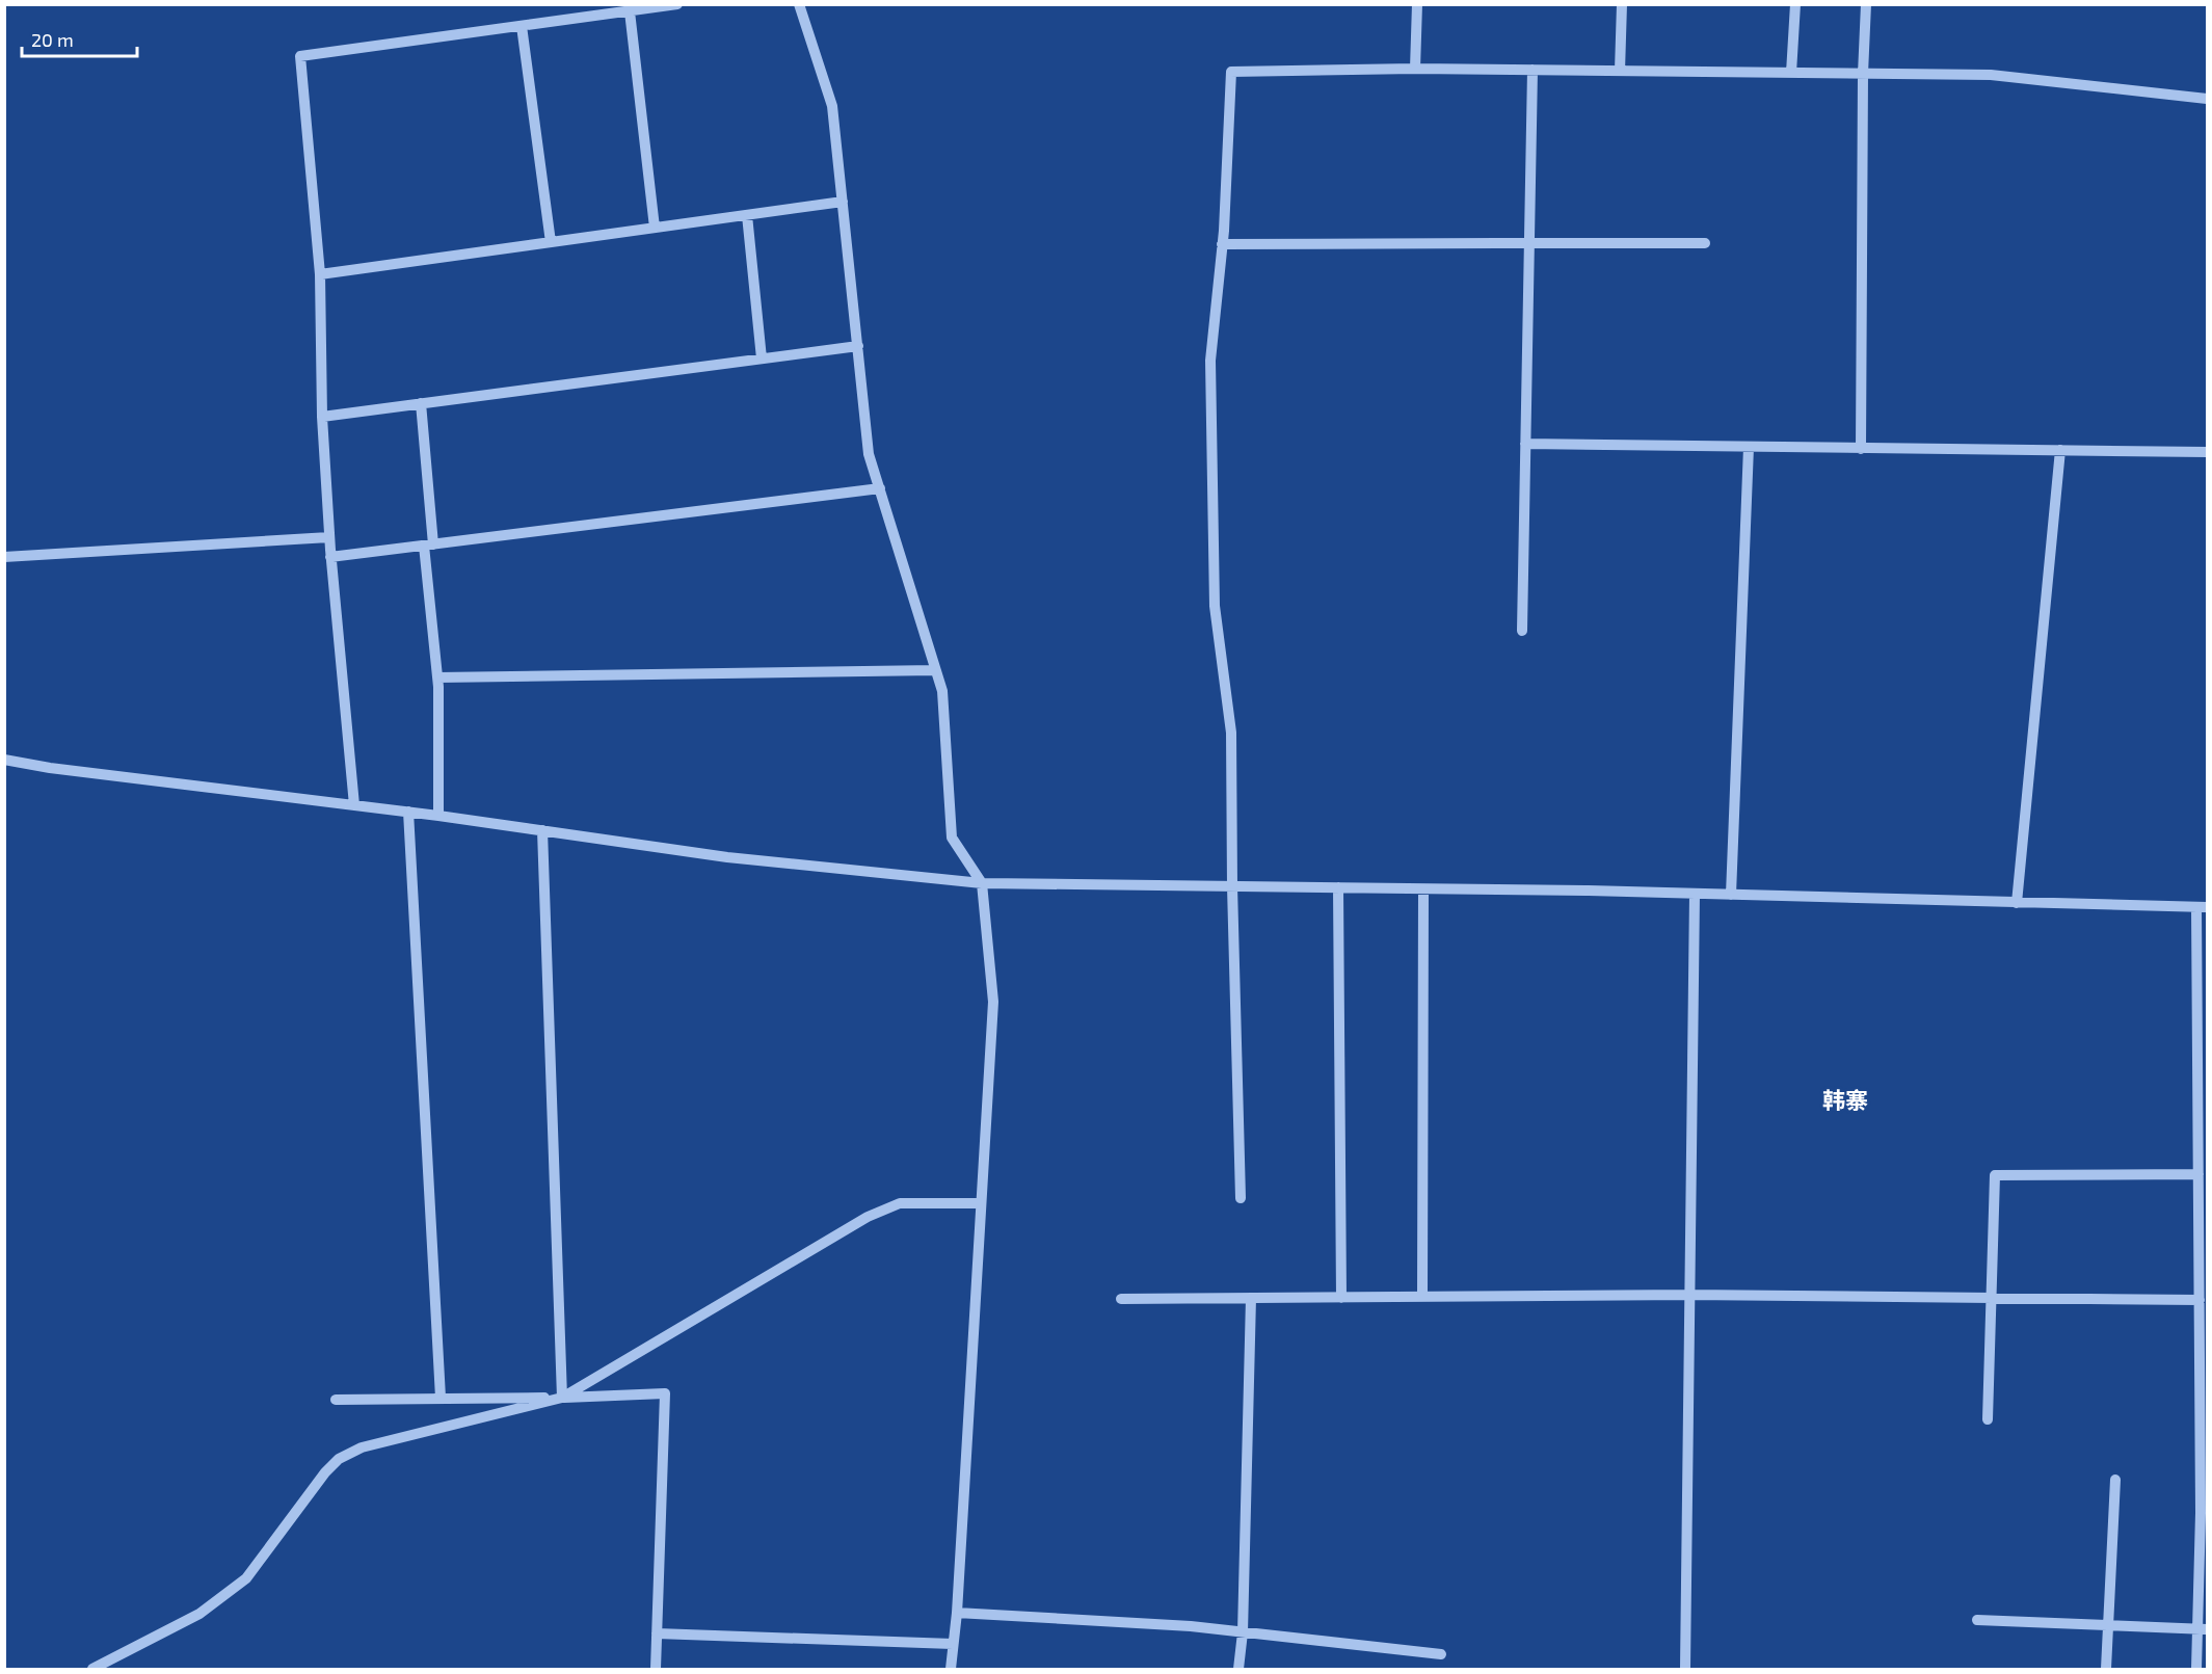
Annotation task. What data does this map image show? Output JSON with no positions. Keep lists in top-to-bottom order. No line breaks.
{"districts":["韩寨"],"scale_bar":"20 m"}
